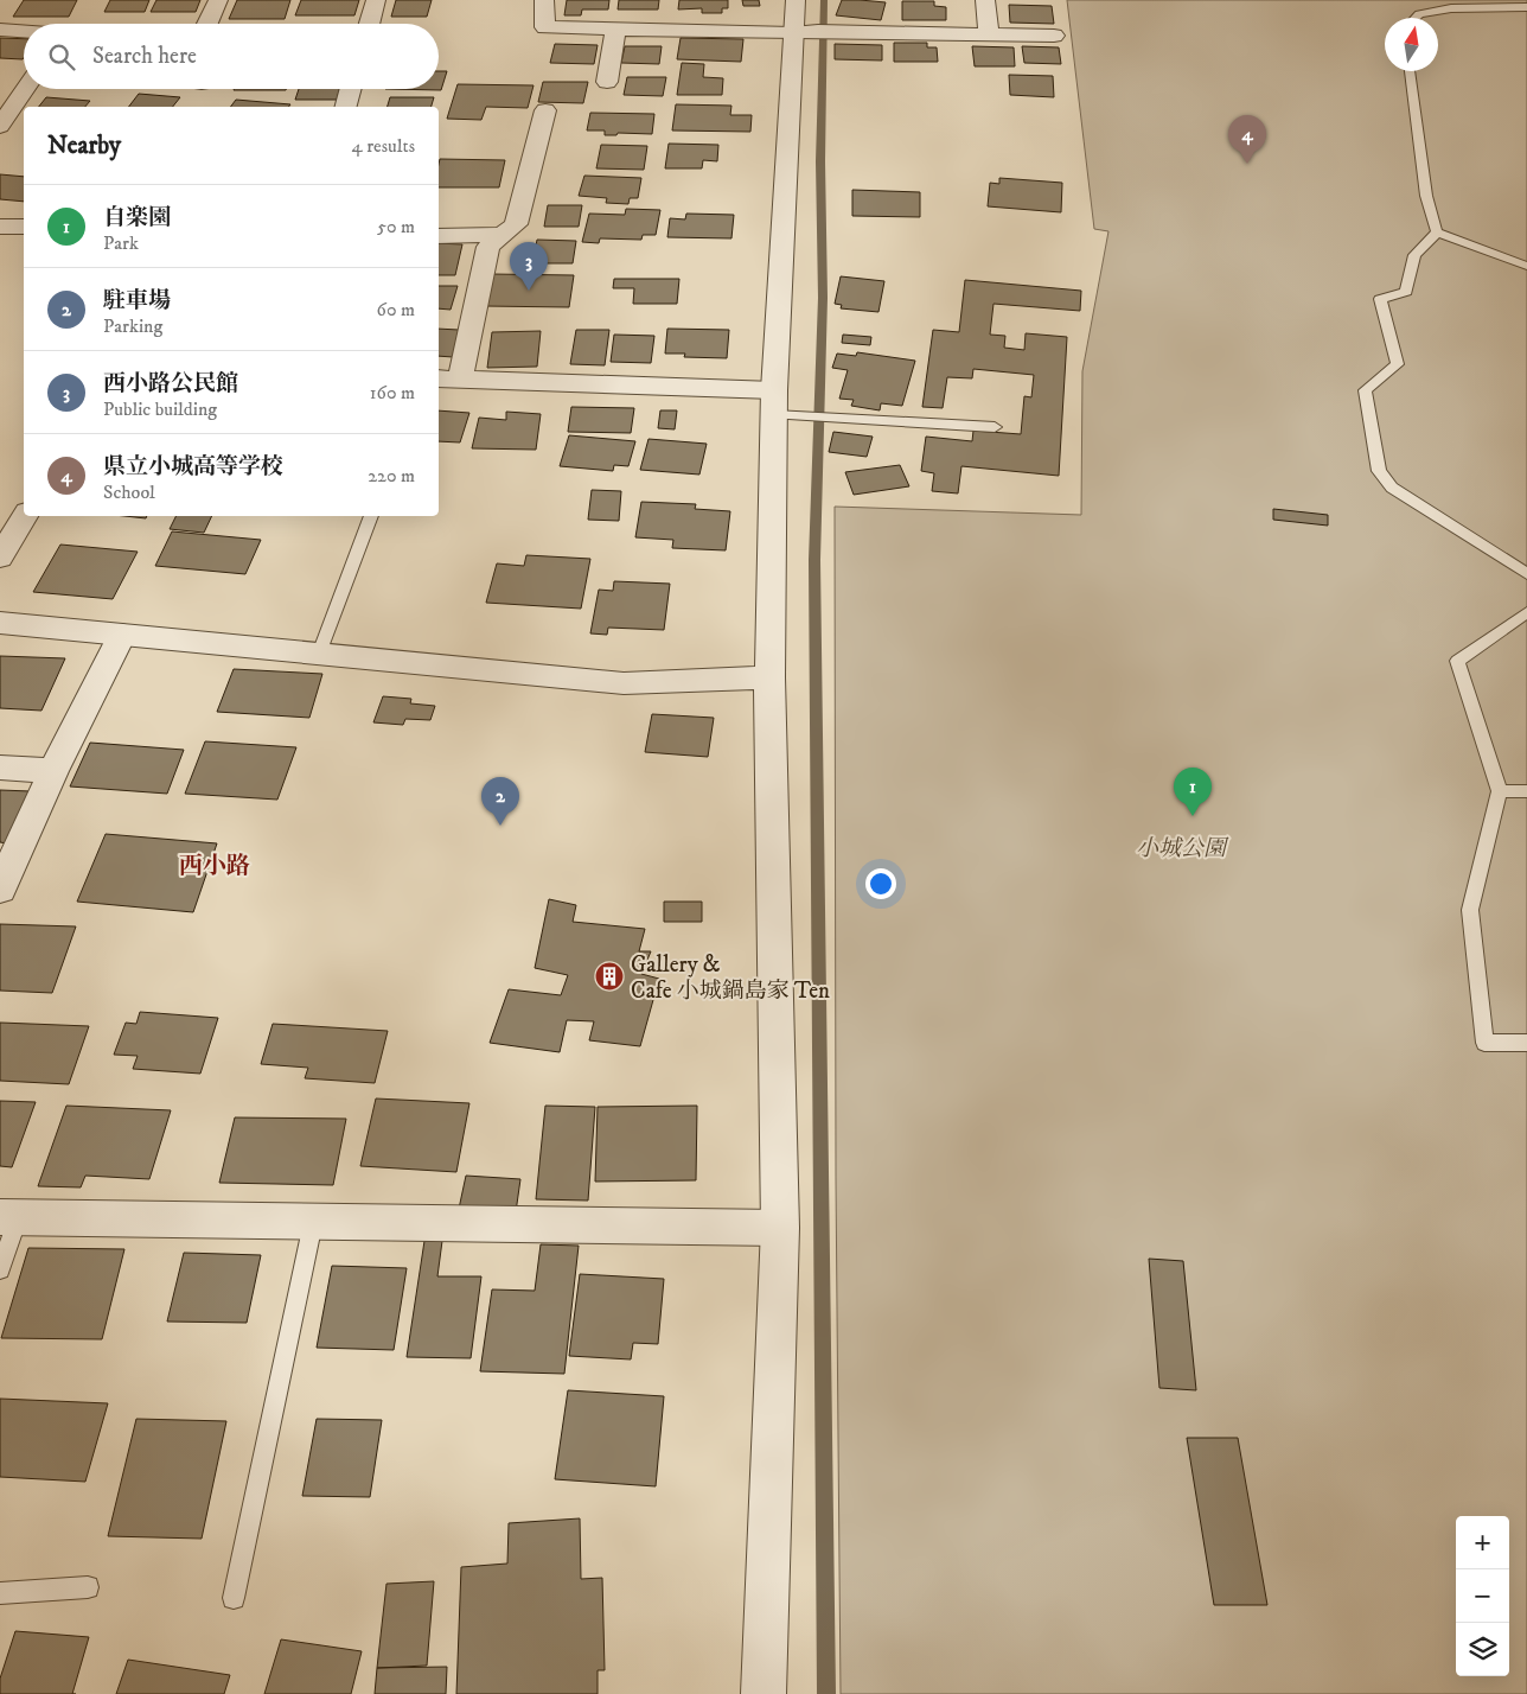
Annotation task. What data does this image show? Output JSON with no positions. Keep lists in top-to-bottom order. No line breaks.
{"districts":["西小路"],"parks":["小城公園"],"places":{"building":["Gallery & Cafe 小城鍋島家 Ten"]},"north":"top","page":{"search":"Search here","heading":["Nearby","4 results"],"pins":["4","3","1","2"],"list":[{"mark":"1","name":"自楽園","note":"Park","value":"50 m"},{"mark":"2","name":"駐車場","note":"Parking","value":"60 m"},{"mark":"3","name":"西小路公民館","note":"Public building","value":"160 m"},{"mark":"4","name":"県立小城高等学校","note":"School","value":"220 m"}],"map_buttons":["+","−"]}}
